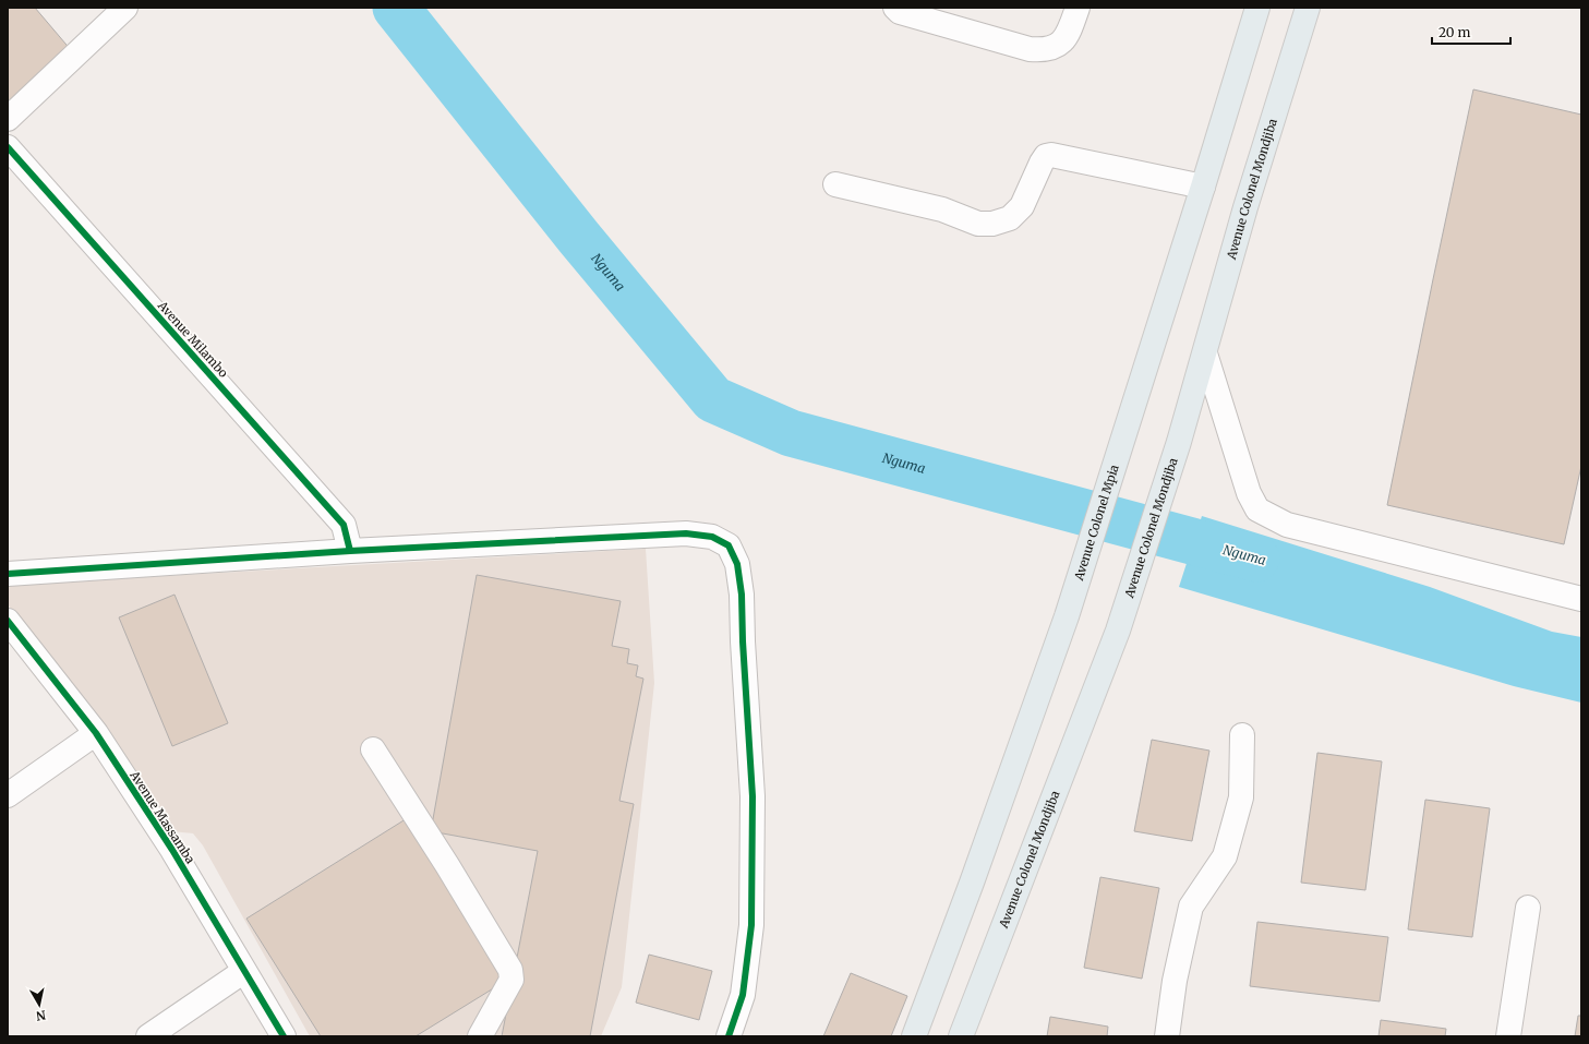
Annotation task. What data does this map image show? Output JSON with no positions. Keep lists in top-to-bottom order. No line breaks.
{"streets":{"main road":["Avenue Colonel Mondjiba","Avenue Colonel Mpia"],"street":["Avenue Milambo","Avenue Massamba"]},"water":["Nguma"],"scale_bar":"20 m","north":"bottom"}
